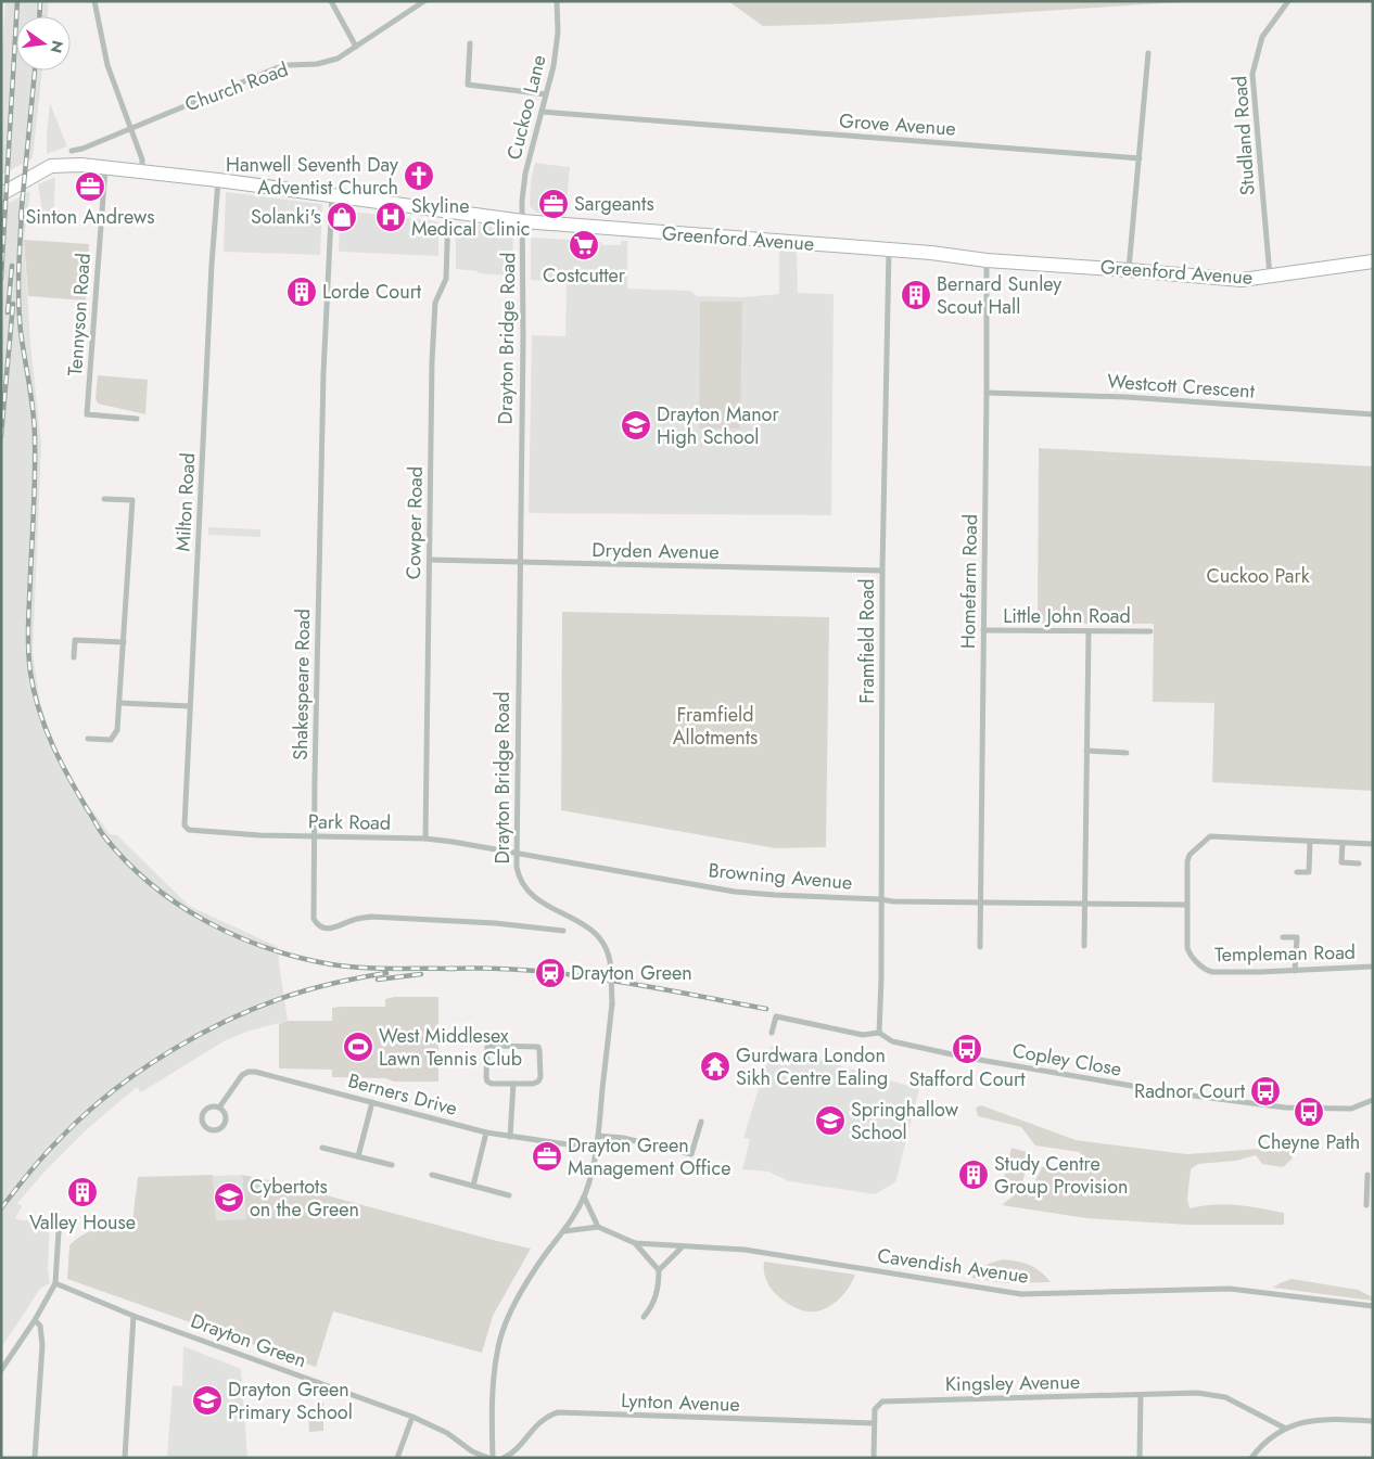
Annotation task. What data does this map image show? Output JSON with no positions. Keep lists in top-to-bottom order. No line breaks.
{"streets":{"street":["Church Road","Cuckoo Lane","Grove Avenue","Studland Road","Greenford Avenue","Tennyson Road","Drayton Bridge Road","Westcott Crescent","Milton Road","Cowper Road","Dryden Avenue","Homefarm Road","Little John Road","Framfield Road","Shakespeare Road","Park Road","Browning Avenue","Templeman Road","Copley Close","Berners Drive","Cavendish Avenue","Drayton Green","Kingsley Avenue","Lynton Avenue"]},"crossings":[["Cuckoo Lane","Grove Avenue"],["Cuckoo Lane","Greenford Avenue"],["Cuckoo Lane","Drayton Bridge Road"],["Studland Road","Greenford Avenue"],["Greenford Avenue","Tennyson Road"],["Greenford Avenue","Drayton Bridge Road"],["Greenford Avenue","Milton Road"],["Greenford Avenue","Cowper Road"],["Greenford Avenue","Homefarm Road"],["Greenford Avenue","Framfield Road"],["Greenford Avenue","Shakespeare Road"],["Drayton Bridge Road","Dryden Avenue"],["Drayton Bridge Road","Park Road"],["Drayton Bridge Road","Browning Avenue"],["Drayton Bridge Road","Berners Drive"],["Drayton Bridge Road","Drayton Green"],["Westcott Crescent","Homefarm Road"],["Milton Road","Park Road"],["Cowper Road","Dryden Avenue"],["Cowper Road","Park Road"],["Dryden Avenue","Framfield Road"],["Homefarm Road","Little John Road"],["Homefarm Road","Browning Avenue"],["Framfield Road","Browning Avenue"],["Framfield Road","Copley Close"],["Shakespeare Road","Park Road"],["Park Road","Browning Avenue"],["Browning Avenue","Templeman Road"],["Kingsley Avenue","Lynton Avenue"]],"parks":["Cuckoo Park","Framfield Allotments"],"places":{"church":["Hanwell Seventh Day Adventist Church"],"office":["Sinton Andrews","Sargeants","Drayton Green Management Office"],"shop":["Solanki's"],"hospital":["Skyline Medical Clinic"],"supermarket":["Costcutter"],"building":["Lorde Court","Bernard Sunley Scout Hall","Study Centre Group Provision","Valley House"],"school or university":["Drayton Manor High School","Springhallow School","Cybertots on the Green","Drayton Green Primary School"],"station":["Drayton Green"],"sports":["West Middlesex Lawn Tennis Club"],"bus stop":["Stafford Court","Radnor Court","Cheyne Path"],"temple":["Gurdwara London Sikh Centre Ealing"]},"north":"right"}
